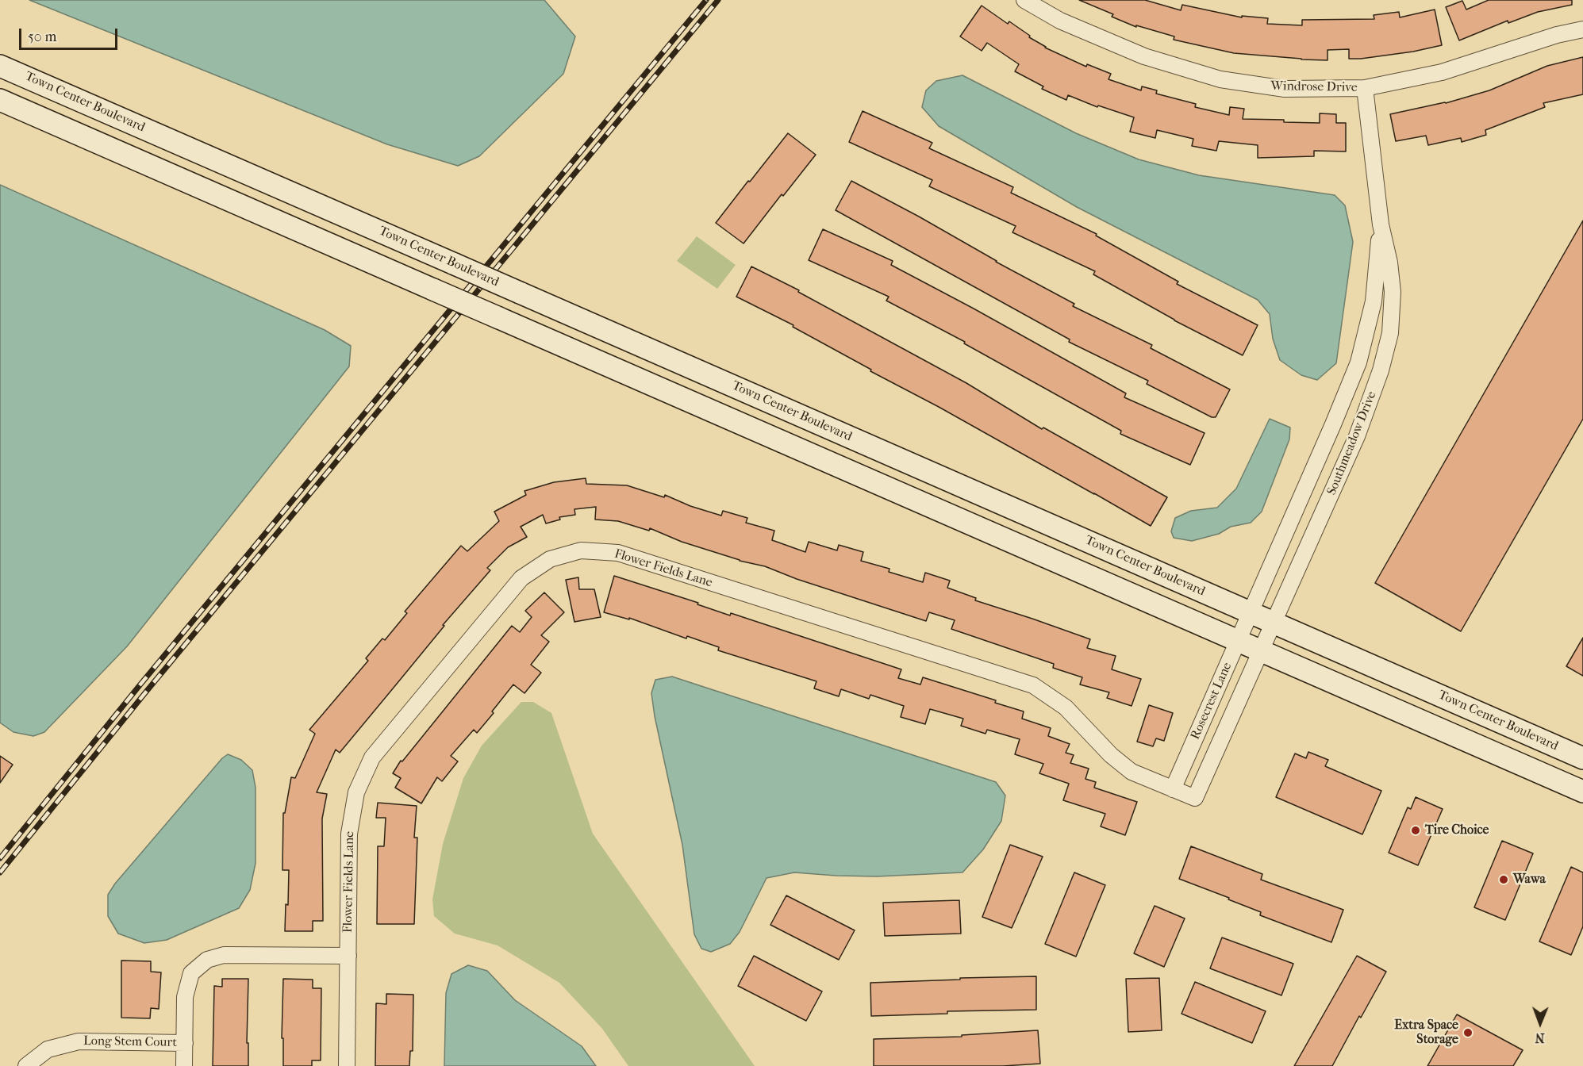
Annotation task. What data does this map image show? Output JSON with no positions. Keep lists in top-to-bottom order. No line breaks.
{"streets":{"main road":["Town Center Boulevard"],"street":["Windrose Drive","Southmeadow Drive","Flower Fields Lane","Rosecrest Lane","Long Stem Court"]},"crossings":[["Windrose Drive","Southmeadow Drive"],["Town Center Boulevard","Southmeadow Drive"],["Town Center Boulevard","Rosecrest Lane"],["Southmeadow Drive","Rosecrest Lane"],["Flower Fields Lane","Rosecrest Lane"]],"places":["Tire Choice","Wawa","Extra Space Storage"],"scale_bar":"50 m","north":"bottom"}
